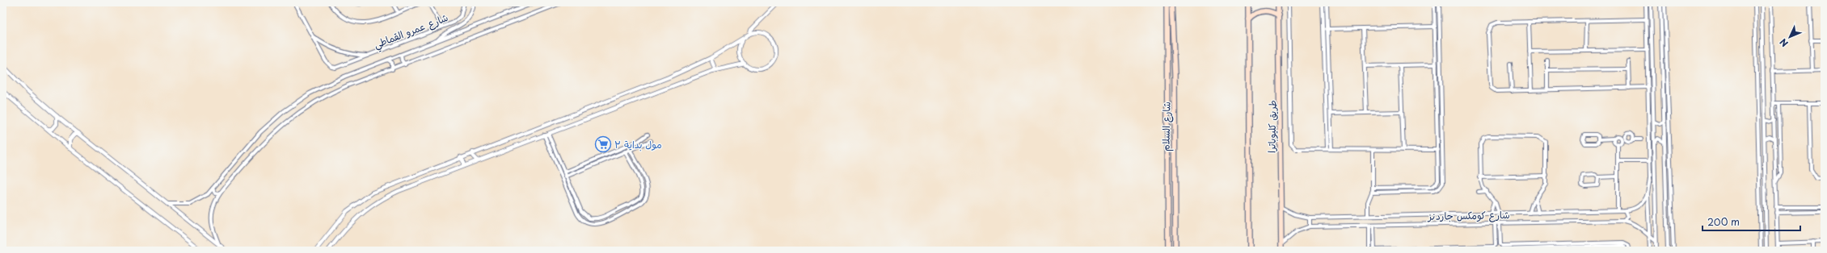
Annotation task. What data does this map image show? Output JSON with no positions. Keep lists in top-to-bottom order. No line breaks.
{"streets":{"main road":["شارع السلام","طريق كليوباترا"],"street":["شارع عمرو القماطي","شارع كومكس جاردنز"]},"crossings":[["طريق كليوباترا","شارع كومكس جاردنز"]],"places":{"supermarket":["مول بداية ۲"]},"scale_bar":"200 m","north":"bottom left"}
